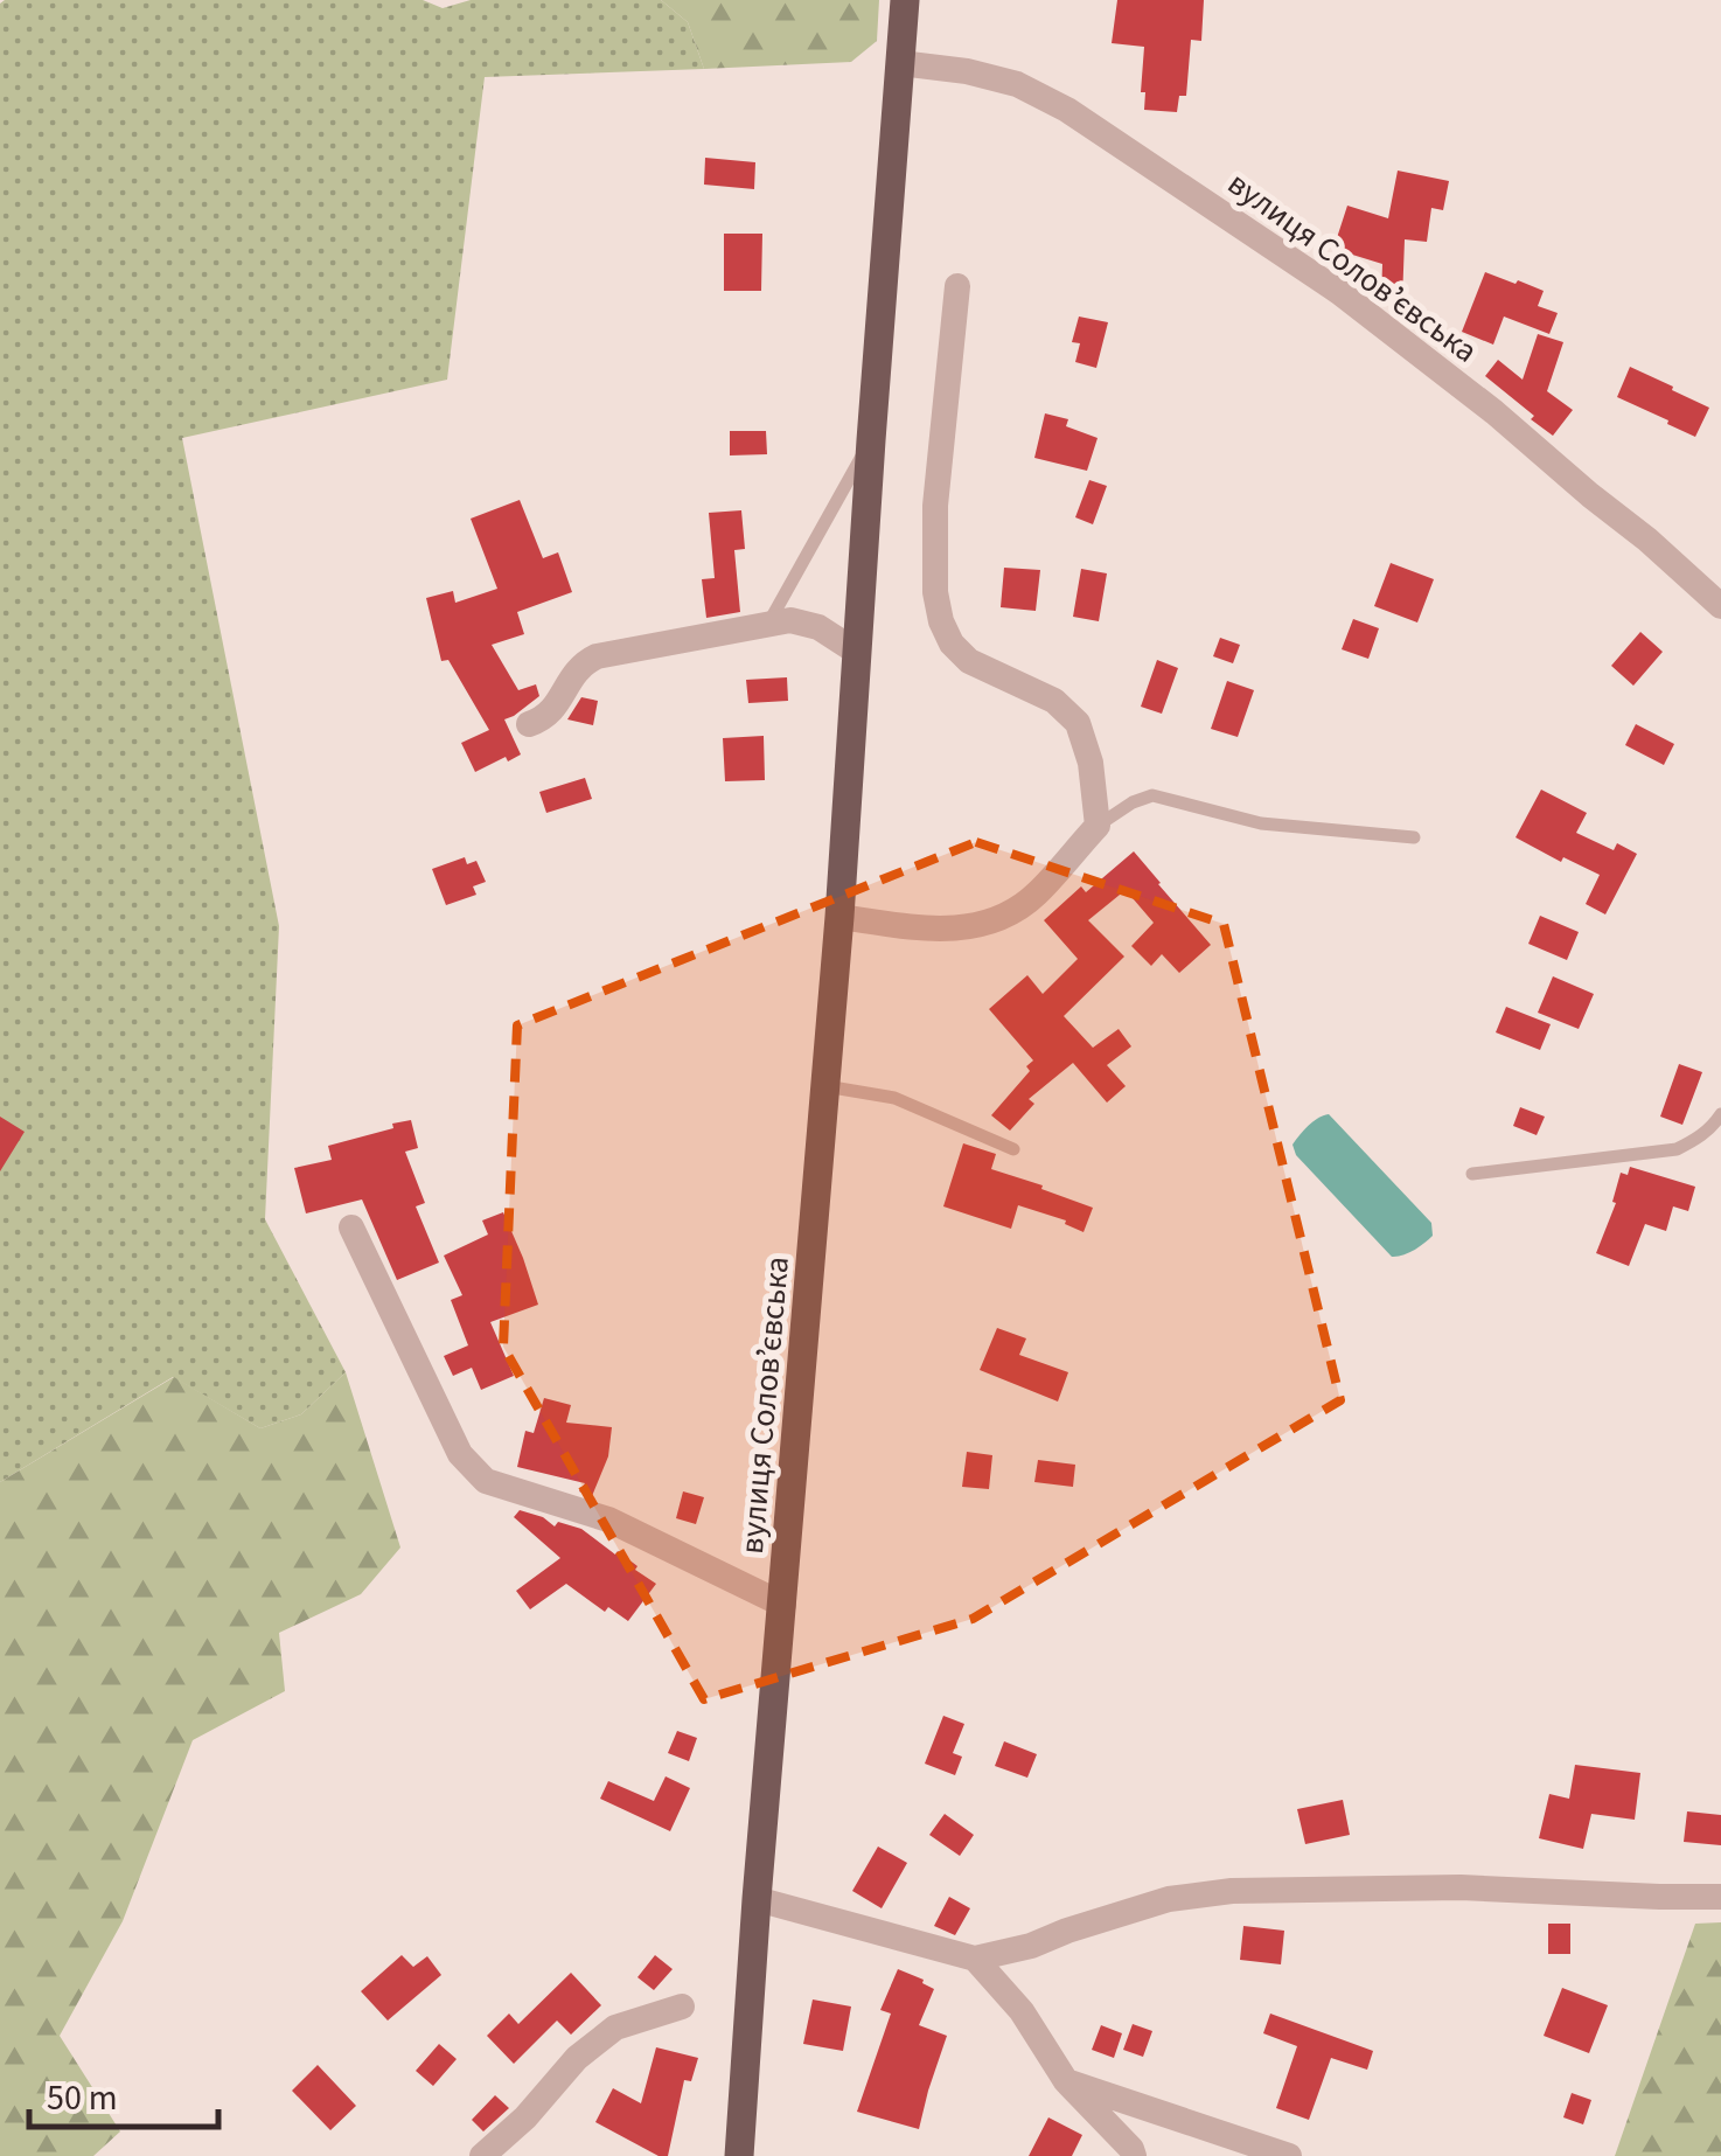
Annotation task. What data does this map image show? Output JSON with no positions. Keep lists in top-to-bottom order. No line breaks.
{"streets":{"main road":["вулиця Соловʼєвська"]},"scale_bar":"50 m"}
